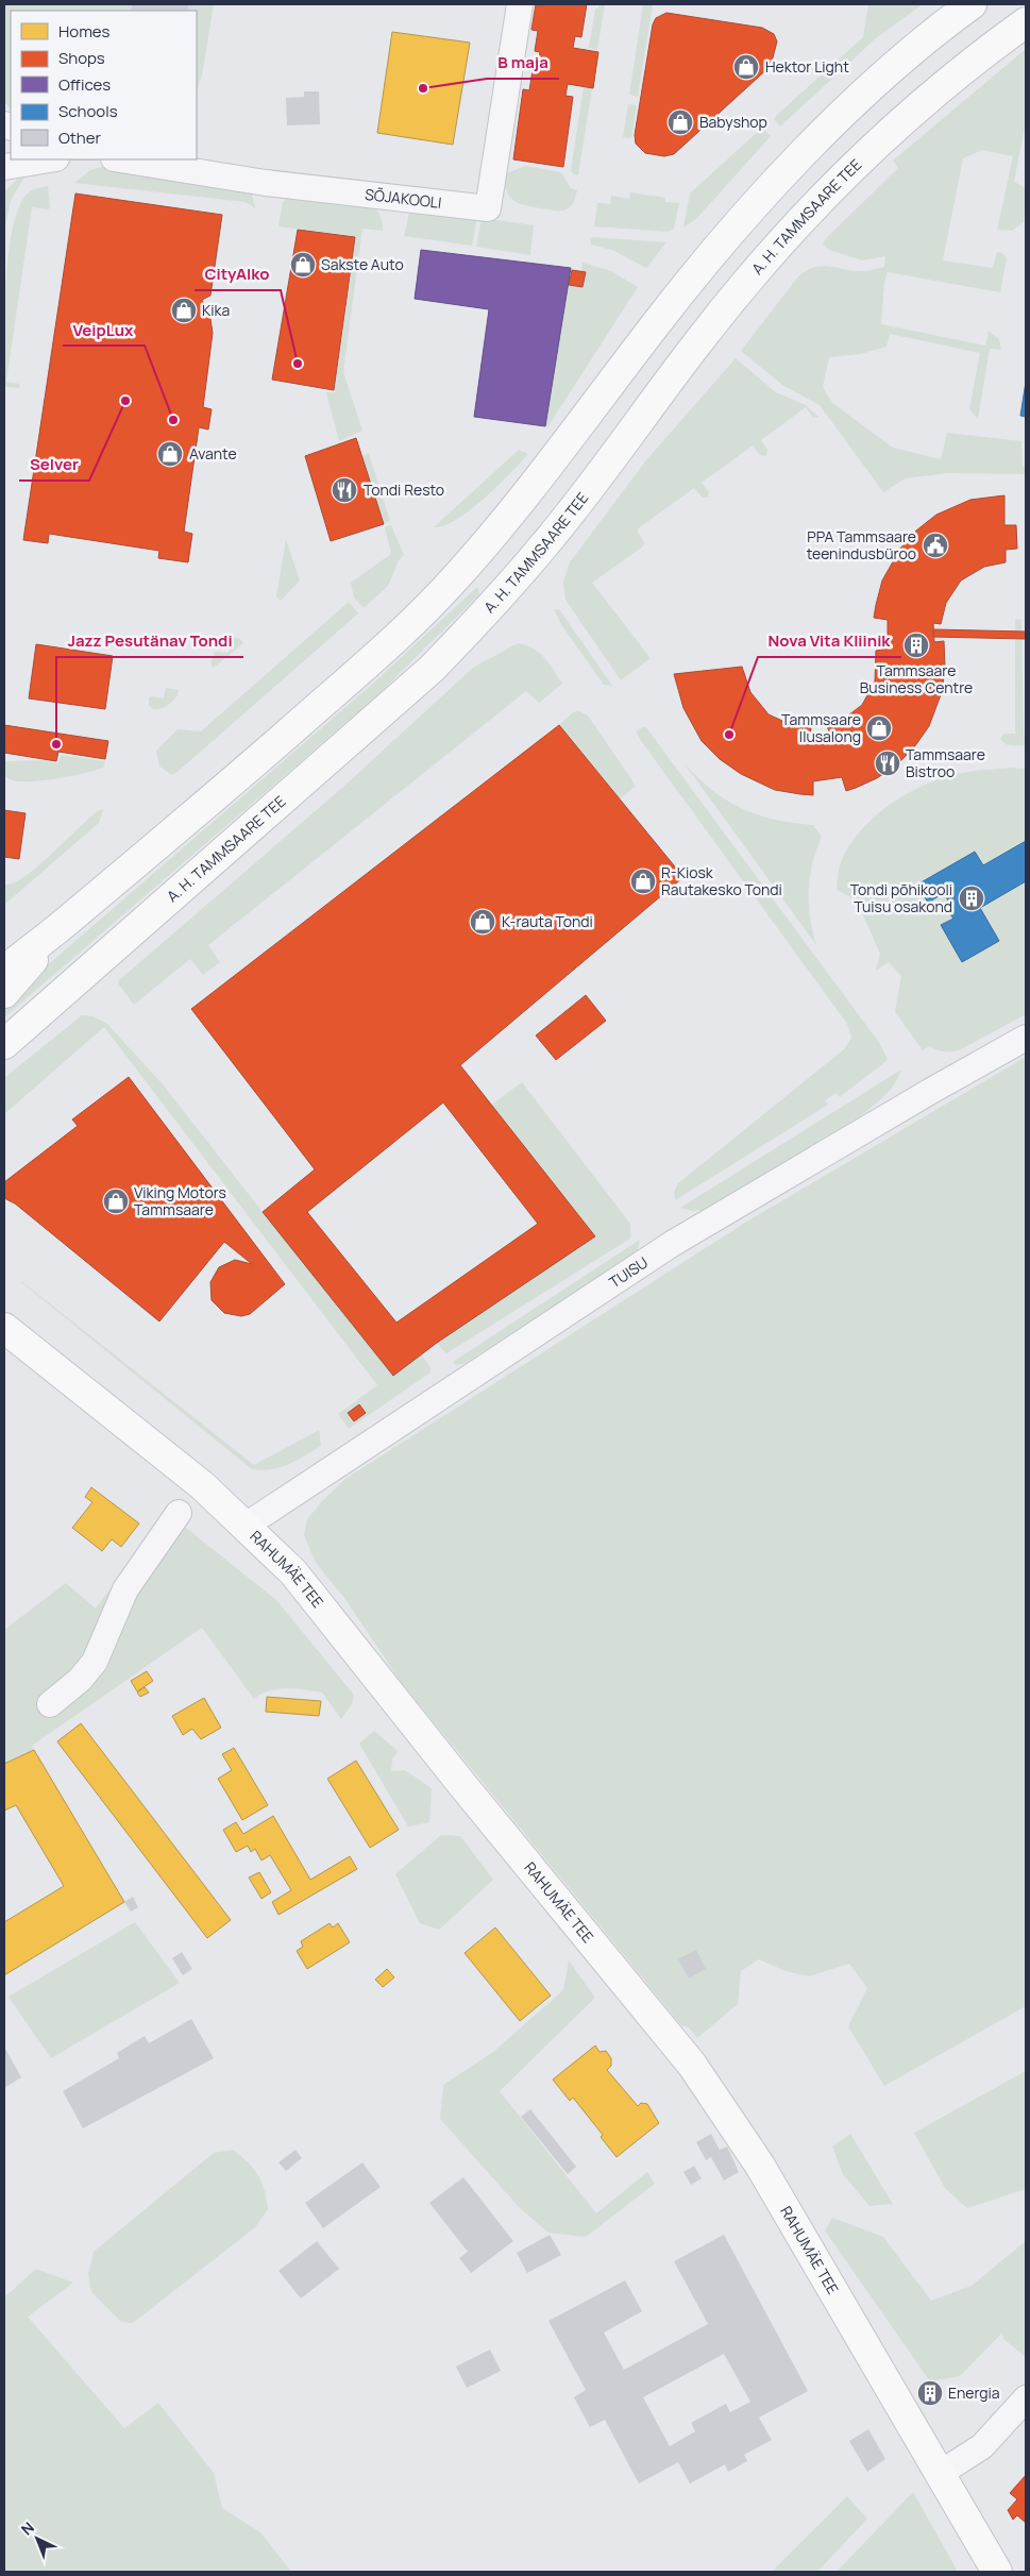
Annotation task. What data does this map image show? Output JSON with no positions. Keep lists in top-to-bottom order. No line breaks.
{"streets":{"main road":["A. H. TAMMSAARE TEE","RAHUMÄE TEE"],"street":["SÕJAKOOLI","TUISU"]},"crossings":[["TUISU","RAHUMÄE TEE"]],"places":{"shop":["Hektor Light","Babyshop","Sakste Auto","Kika","Avante","Tammsaare Ilusalong","R-Kiosk Rautakesko Tondi","K-rauta Tondi","Viking Motors Tammsaare"],"other":["B maja","CityAlko","Selver","VeipLux","Nova Vita Kliinik","Jazz Pesutänav Tondi"],"restaurant":["Tondi Resto","Tammsaare Bistroo"],"public building":["PPA Tammsaare teenindusbüroo"],"building":["Tammsaare Business Centre","Tondi põhikooli Tuisu osakond","Energia"]},"legend":["Homes","Shops","Offices","Schools","Other"],"north":"top left"}
